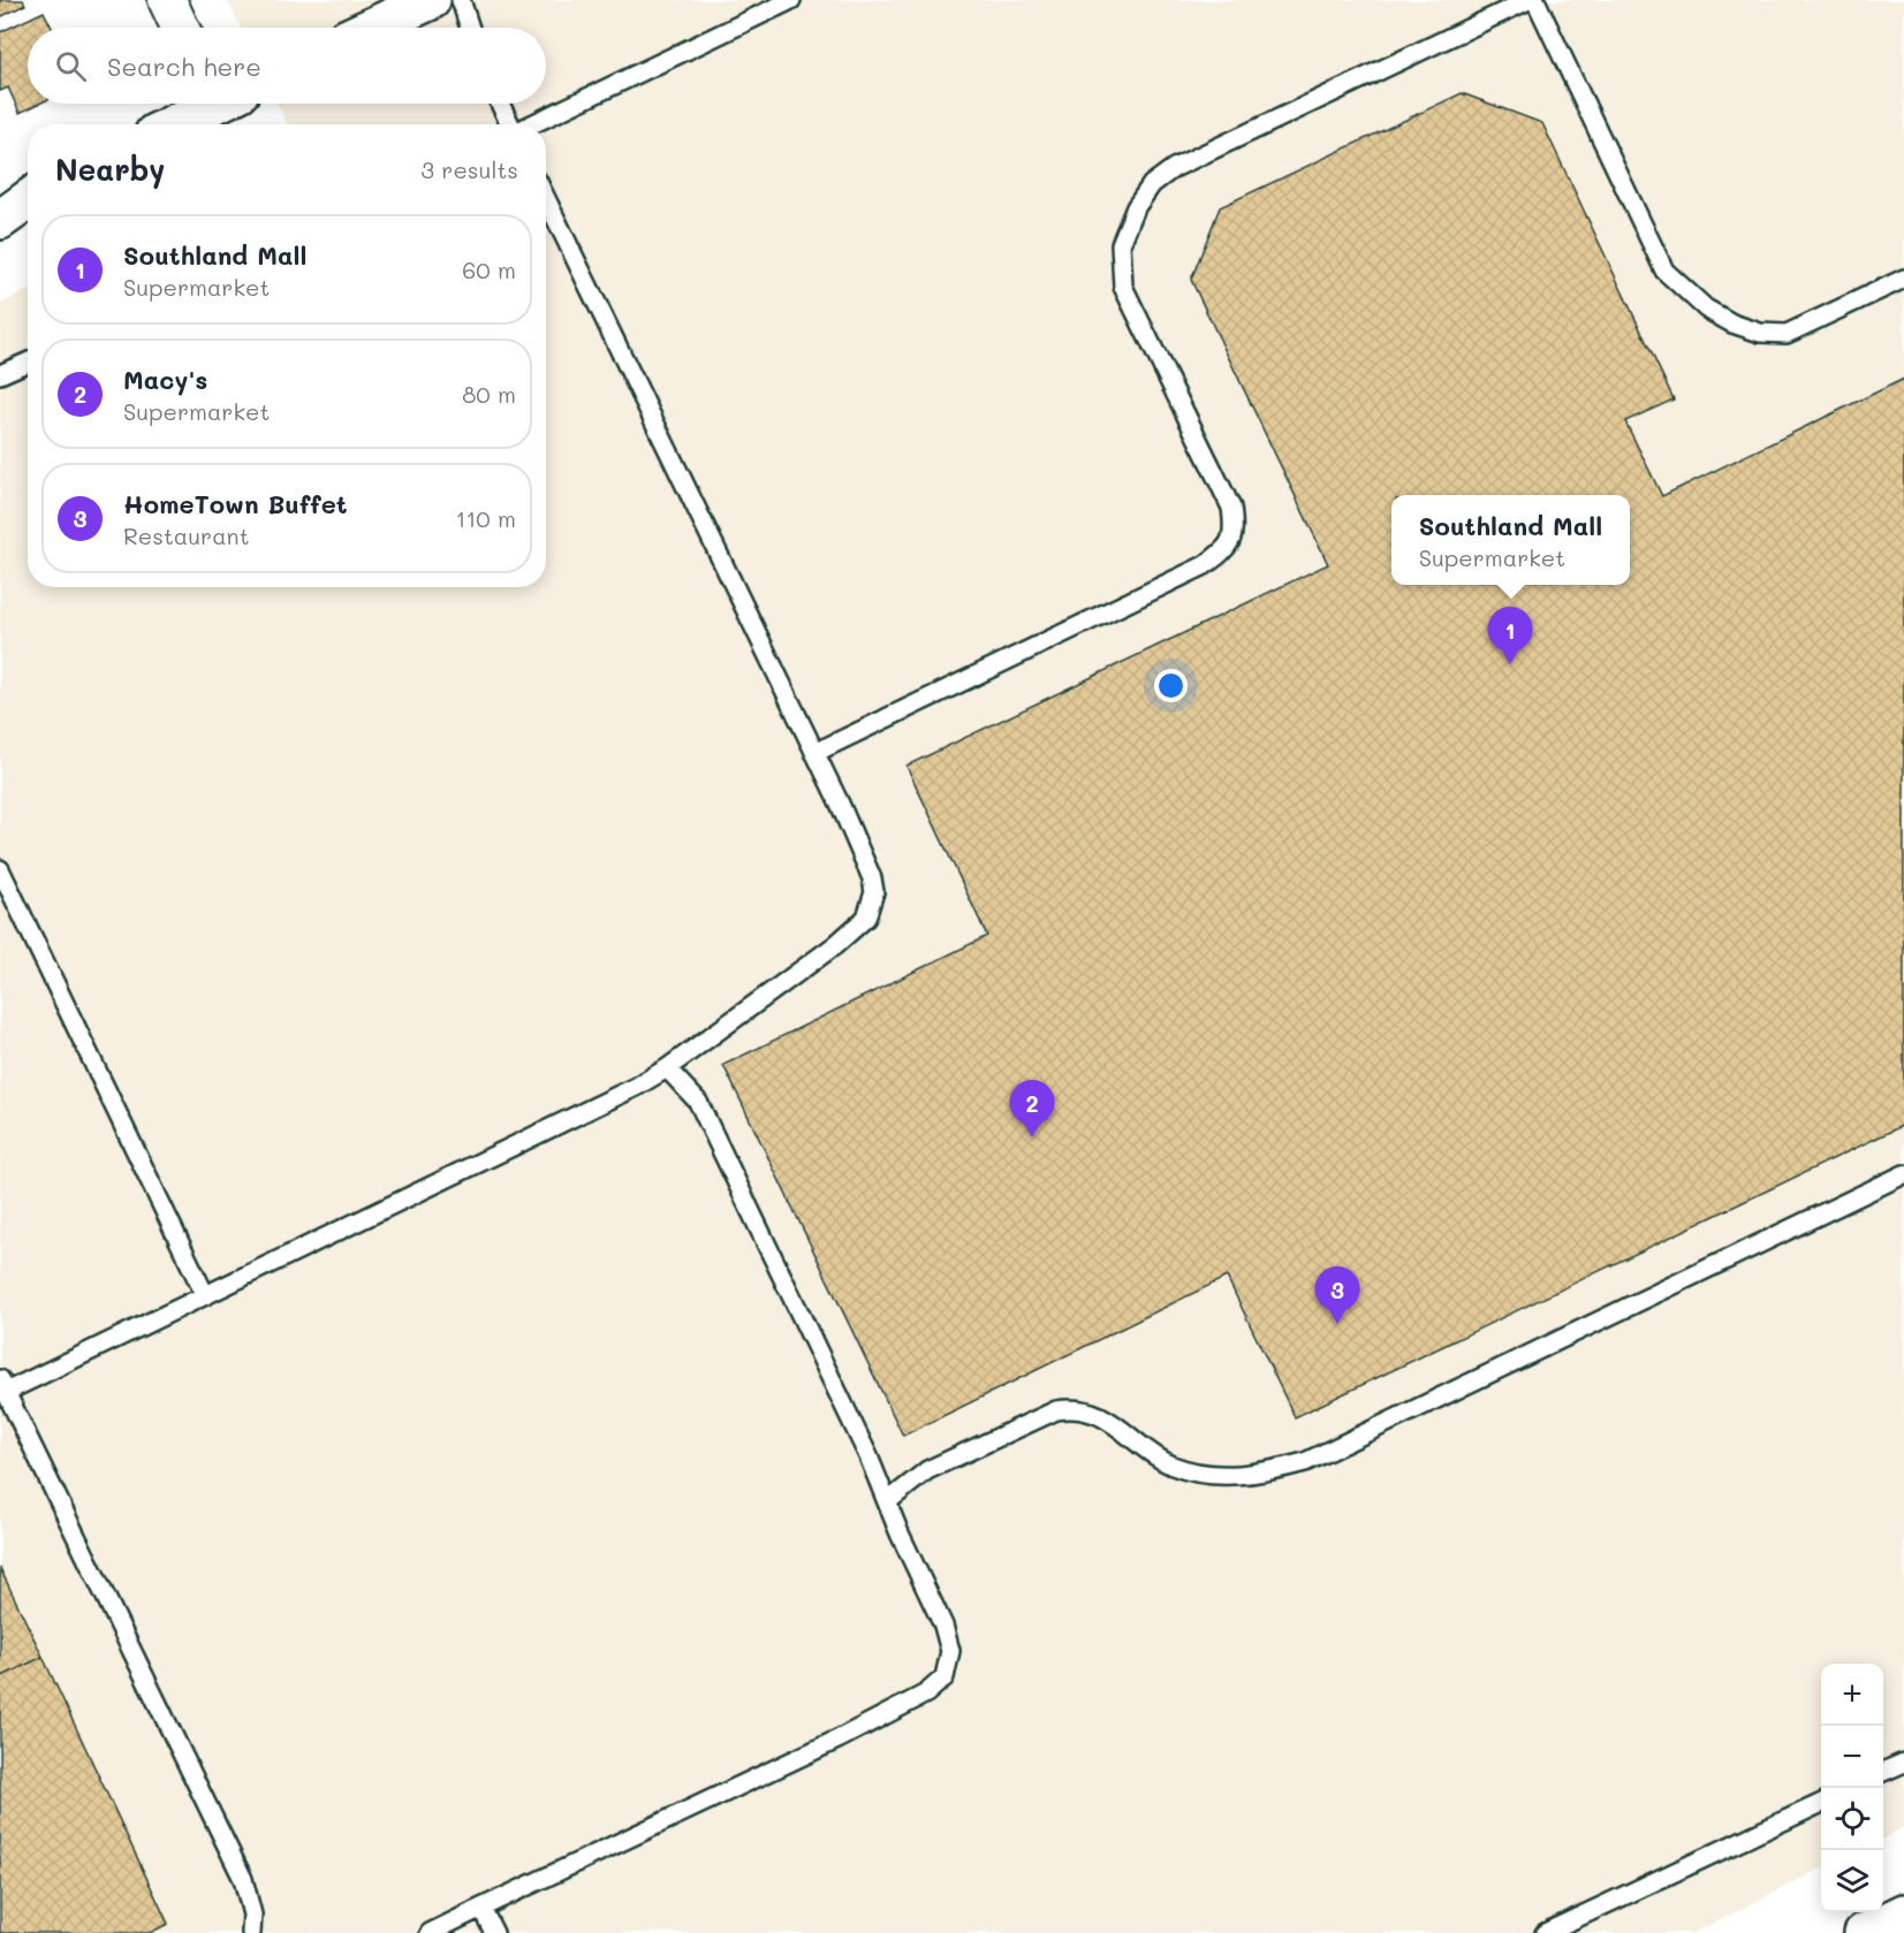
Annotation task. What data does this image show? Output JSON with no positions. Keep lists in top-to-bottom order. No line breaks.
{"page":{"search":"Search here","heading":["Nearby","3 results"],"list":[{"mark":"1","name":"Southland Mall","note":"Supermarket","value":"60 m"},{"mark":"2","name":"Macy's","note":"Supermarket","value":"80 m"},{"mark":"3","name":"HomeTown Buffet","note":"Restaurant","value":"110 m"}],"popup":["Southland Mall","Supermarket"],"pins":["1","2","3"],"map_buttons":["+","−"]}}
